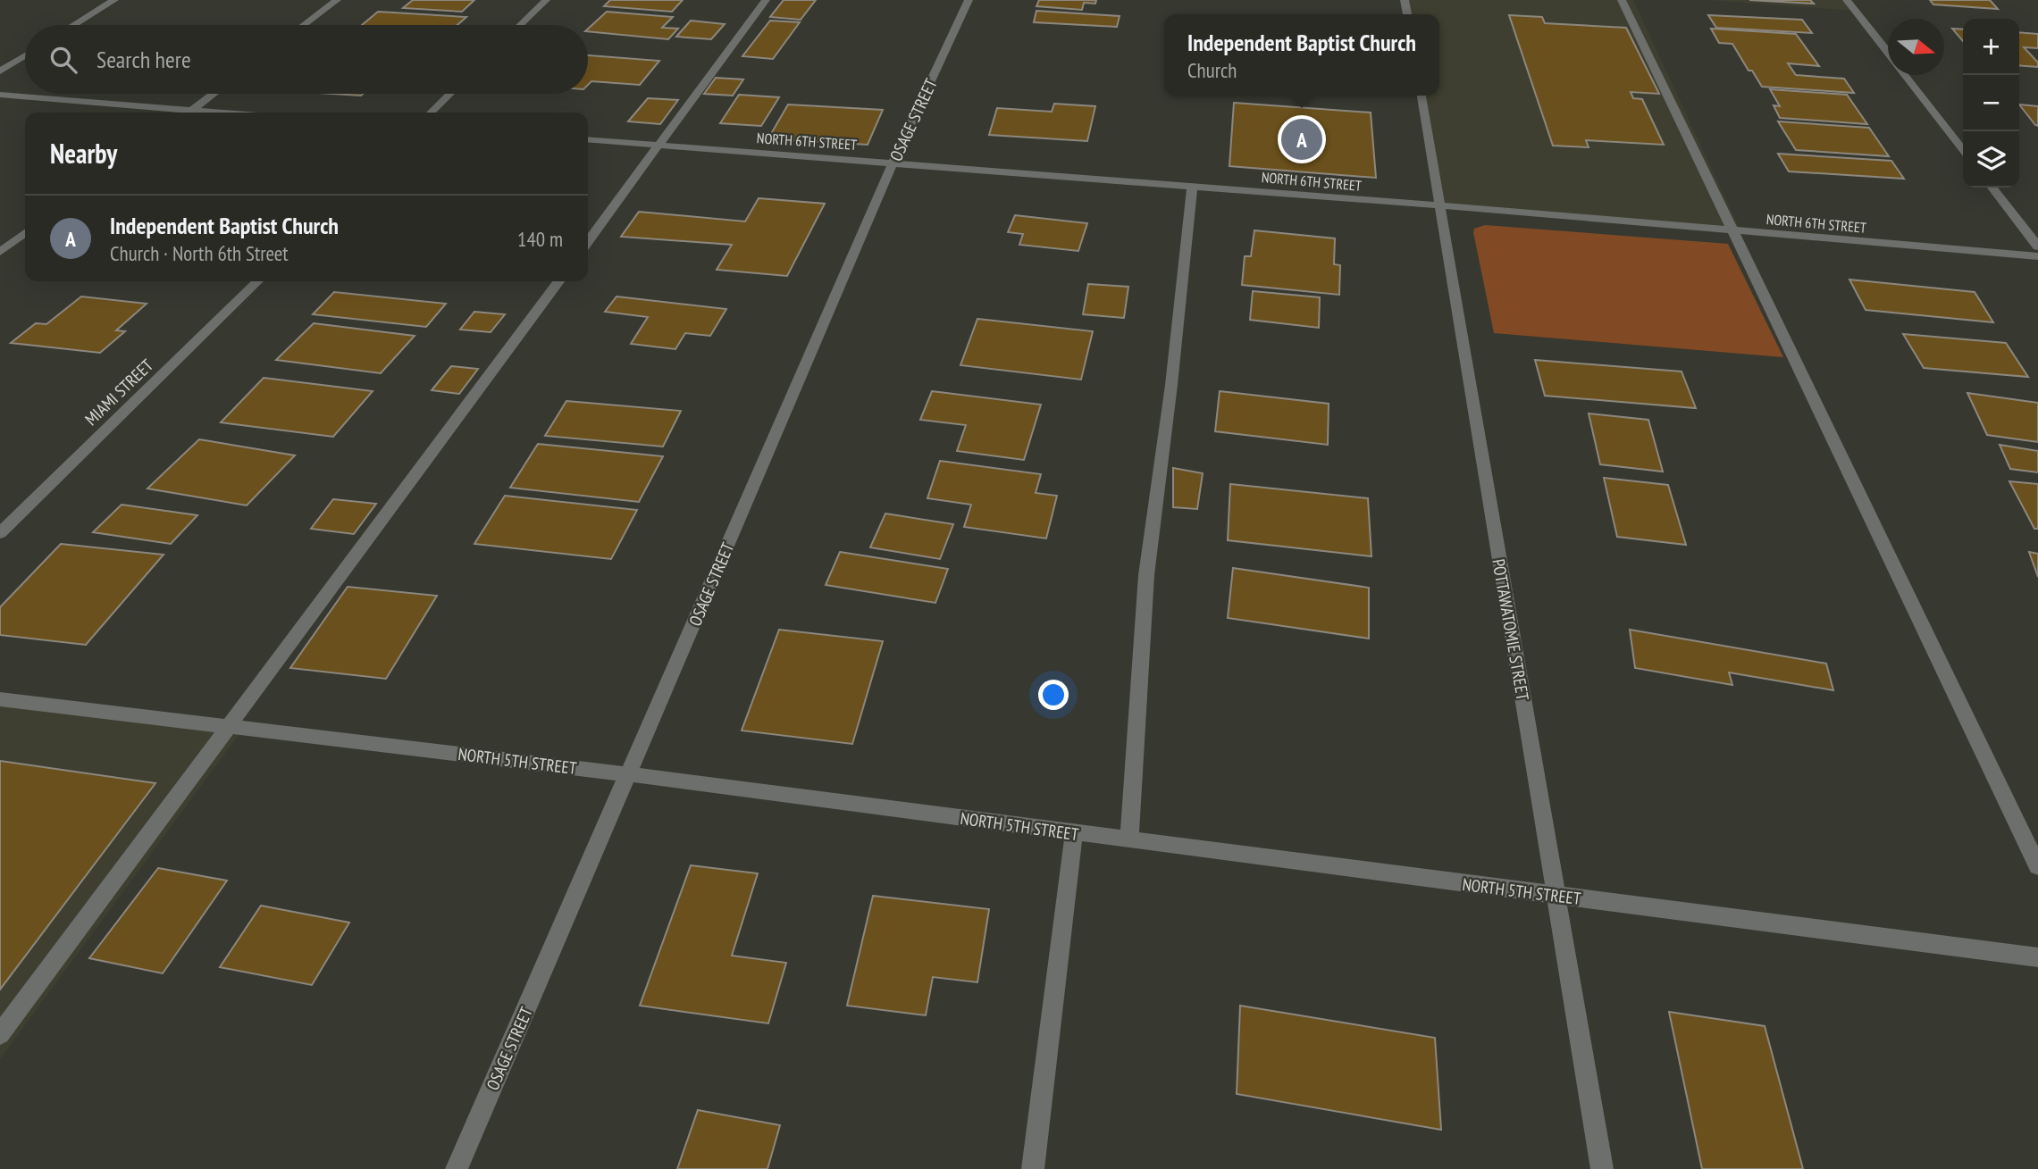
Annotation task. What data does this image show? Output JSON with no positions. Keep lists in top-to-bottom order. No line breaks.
{"streets":{"street":["OSAGE STREET","NORTH 6TH STREET","MIAMI STREET","POTTAWATOMIE STREET","NORTH 5TH STREET"]},"crossings":[["OSAGE STREET","NORTH 6TH STREET"],["OSAGE STREET","NORTH 5TH STREET"],["NORTH 6TH STREET","POTTAWATOMIE STREET"],["POTTAWATOMIE STREET","NORTH 5TH STREET"]],"north":"right","page":{"popup":["Independent Baptist Church","Church"],"map_buttons":["+","−"],"search":"Search here","heading":"Nearby","pins":"A","list":[{"mark":"A","name":"Independent Baptist Church","note":"Church · North 6th Street","value":"140 m"}]}}
